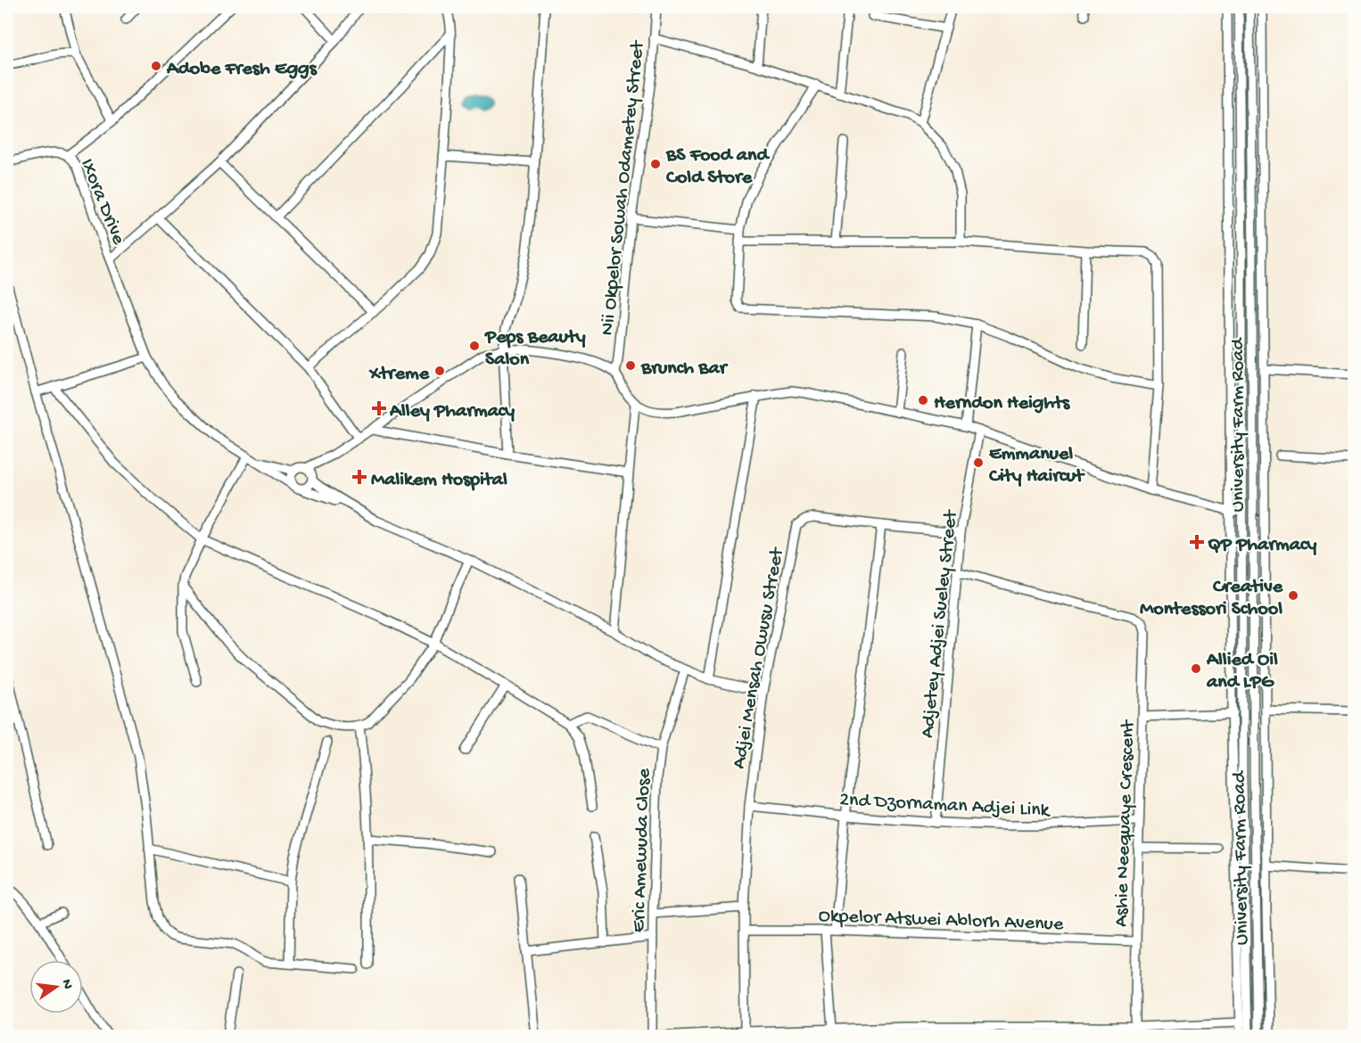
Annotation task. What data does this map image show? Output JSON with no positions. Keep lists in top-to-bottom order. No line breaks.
{"streets":{"street":["Nii Okpelor Sowah Odametey Street","Ixora Drive","University Farm Road","Adjetey Adjei Sueley Street","Adjei Mensah Owusu Street","2nd Dzornaman Adjei Link","Ashie Neequaye Crescent","Eric Amewuda Close","Okpelor Atswei Ablorh Avenue"]},"crossings":[["Adjetey Adjei Sueley Street","2nd Dzornaman Adjei Link"],["Adjetey Adjei Sueley Street","Ashie Neequaye Crescent"],["Adjei Mensah Owusu Street","2nd Dzornaman Adjei Link"],["Adjei Mensah Owusu Street","Okpelor Atswei Ablorh Avenue"],["2nd Dzornaman Adjei Link","Ashie Neequaye Crescent"],["Ashie Neequaye Crescent","Okpelor Atswei Ablorh Avenue"]],"places":{"other":["Adobe Fresh Eggs","BS Food and Cold Store","Peps Beauty Salon","Brunch Bar","Xtreme","Herndon Heights","Emmanuel City Haircut","Creative Montessori School","Allied Oil and LPG"],"health":["Alley Pharmacy","Malikem Hospital","QP Pharmacy"]},"north":"right"}
